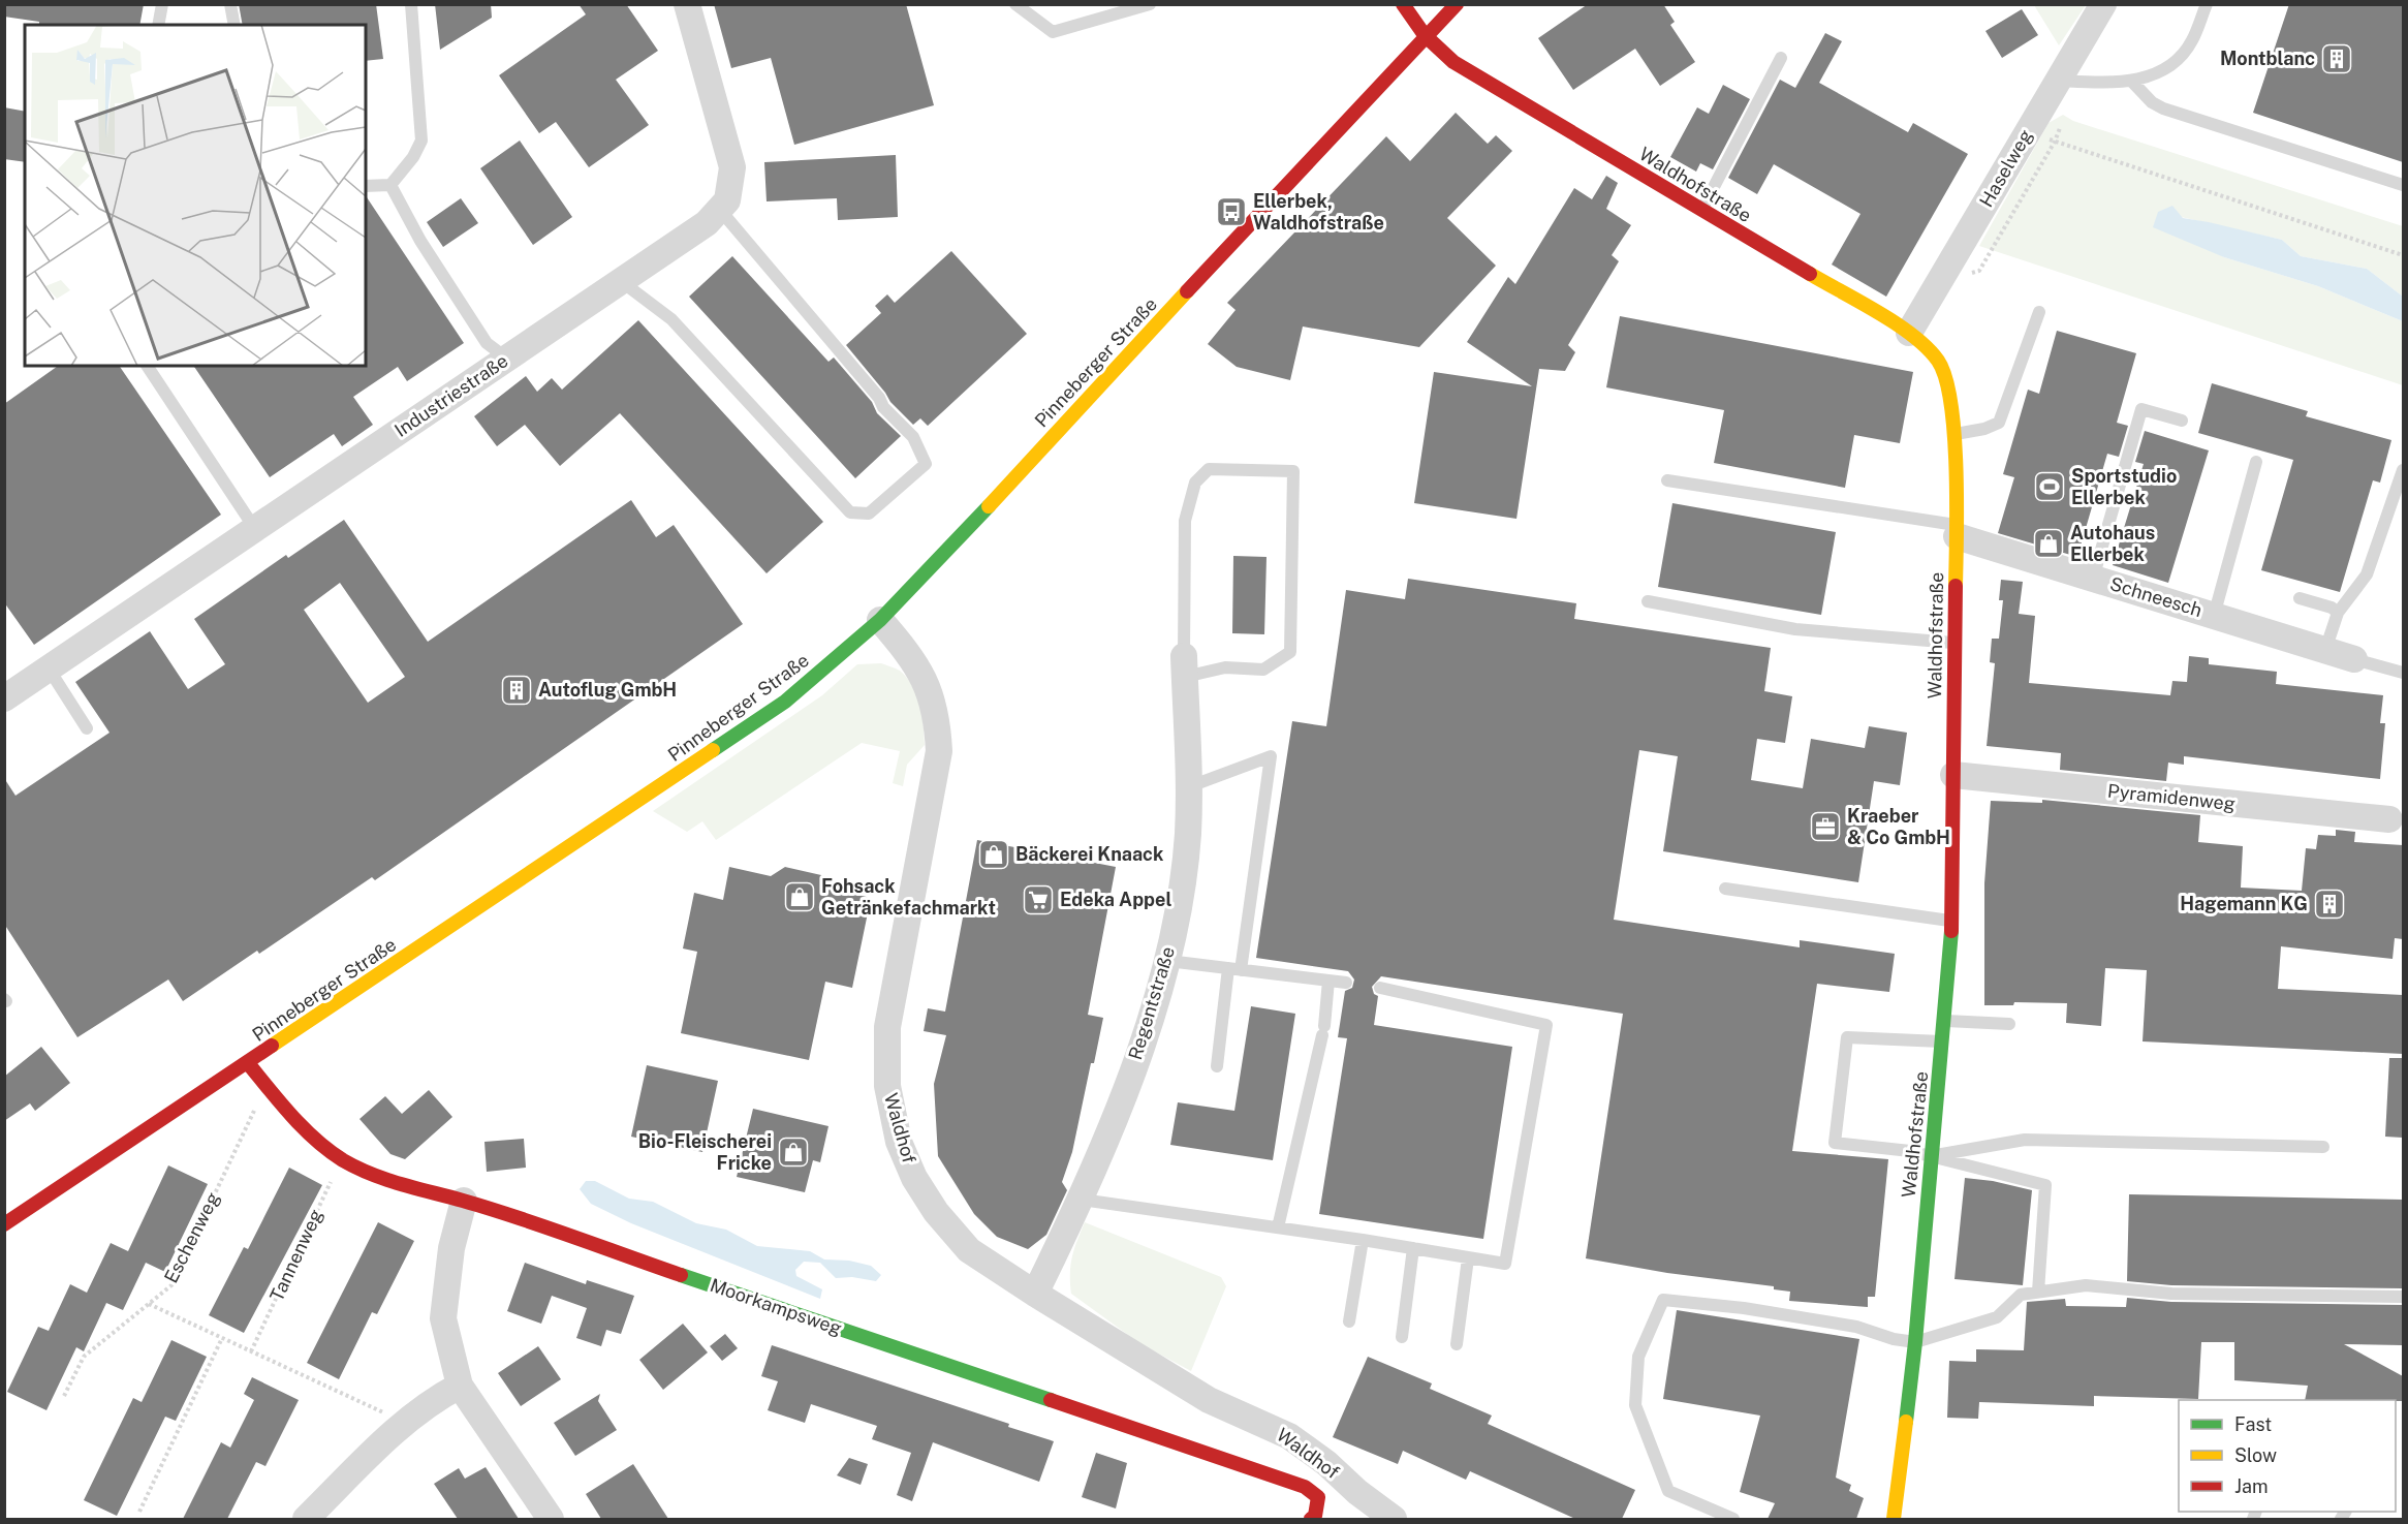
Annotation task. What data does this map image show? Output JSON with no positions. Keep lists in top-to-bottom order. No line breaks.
{"streets":{"street":["Haselweg","Waldhofstraße","Pinneberger Straße","Industriestraße","Schneesch","Pyramidenweg","Regentstraße","Waldhof","Moorkampsweg"],"path":["Eschenweg","Tannenweg"]},"crossings":[["Haselweg","Waldhofstraße"],["Waldhofstraße","Pinneberger Straße"],["Waldhofstraße","Schneesch"],["Waldhofstraße","Pyramidenweg"],["Pinneberger Straße","Waldhof"],["Pinneberger Straße","Moorkampsweg"],["Regentstraße","Waldhof"],["Eschenweg","Moorkampsweg"],["Tannenweg","Moorkampsweg"]],"places":{"building":["Montblanc","Autoflug GmbH","Hagemann KG"],"bus stop":["Ellerbek, Waldhofstraße"],"sports":["Sportstudio Ellerbek"],"shop":["Autohaus Ellerbek","Bäckerei Knaack","Fohsack Getränkefachmarkt","Bio-Fleischerei Fricke"],"office":["Kraeber & Co GmbH"],"supermarket":["Edeka Appel"]},"legend":["Fast","Slow","Jam"]}
